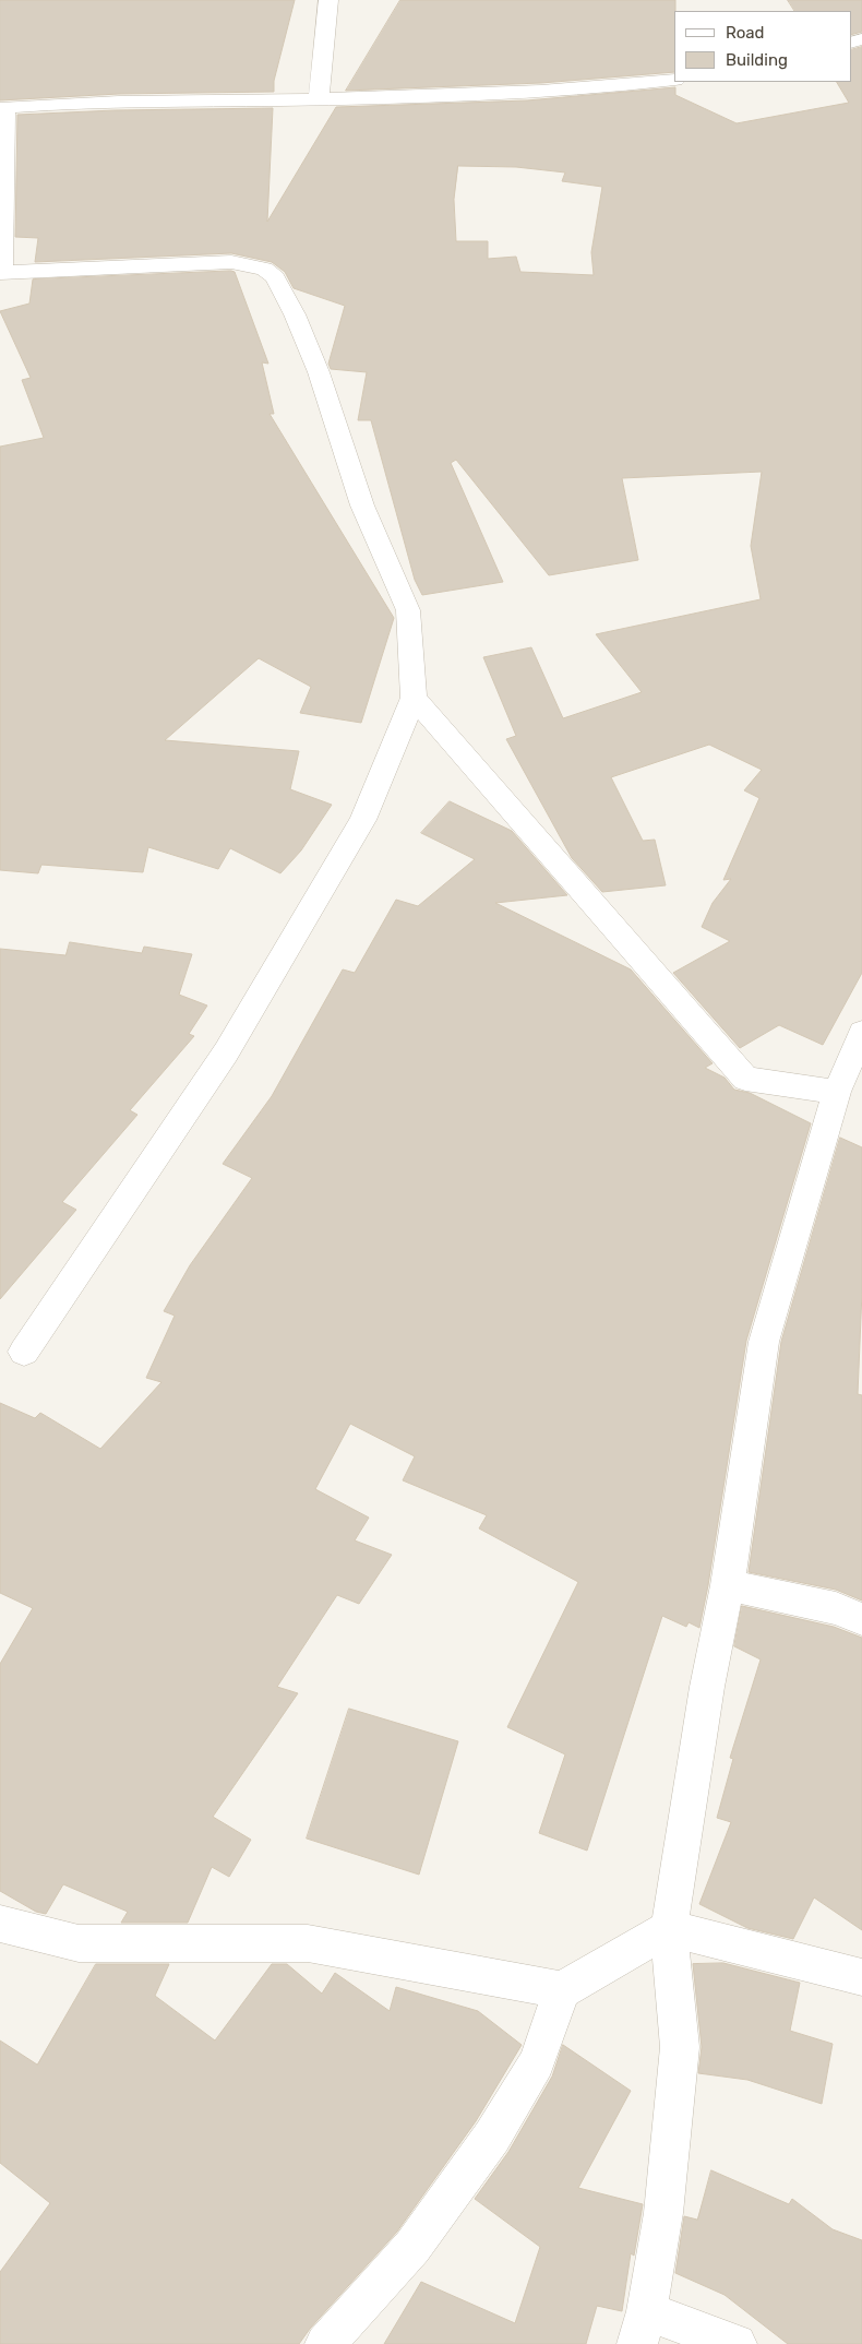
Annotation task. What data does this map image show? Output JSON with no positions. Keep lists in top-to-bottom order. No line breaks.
{"legend":["Road","Building"]}
